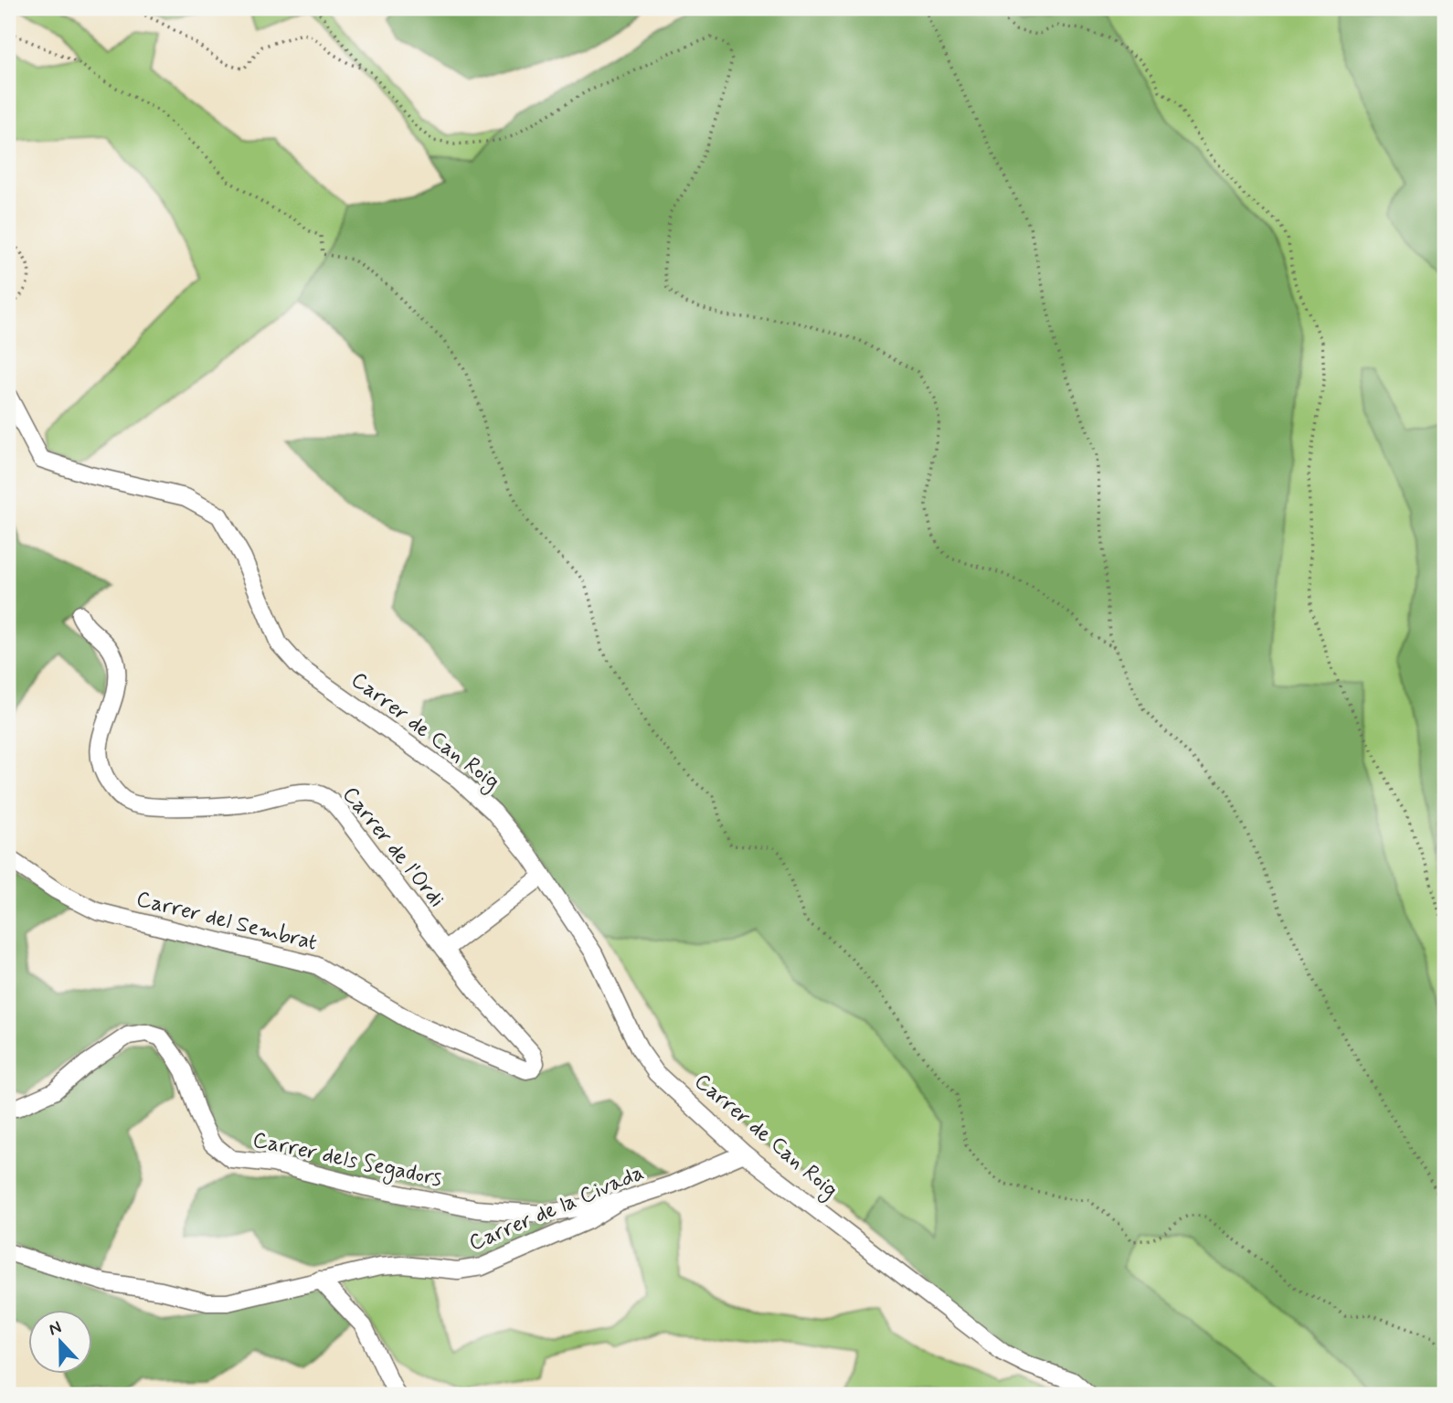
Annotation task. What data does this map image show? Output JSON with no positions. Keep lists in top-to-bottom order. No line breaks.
{"streets":{"street":["Carrer de Can Roig","Carrer de l'Ordi","Carrer del Sembrat","Carrer dels Segadors","Carrer de la Civada"]},"crossings":[["Carrer de Can Roig","Carrer de la Civada"],["Carrer de l'Ordi","Carrer del Sembrat"],["Carrer dels Segadors","Carrer de la Civada"]],"north":"top"}
